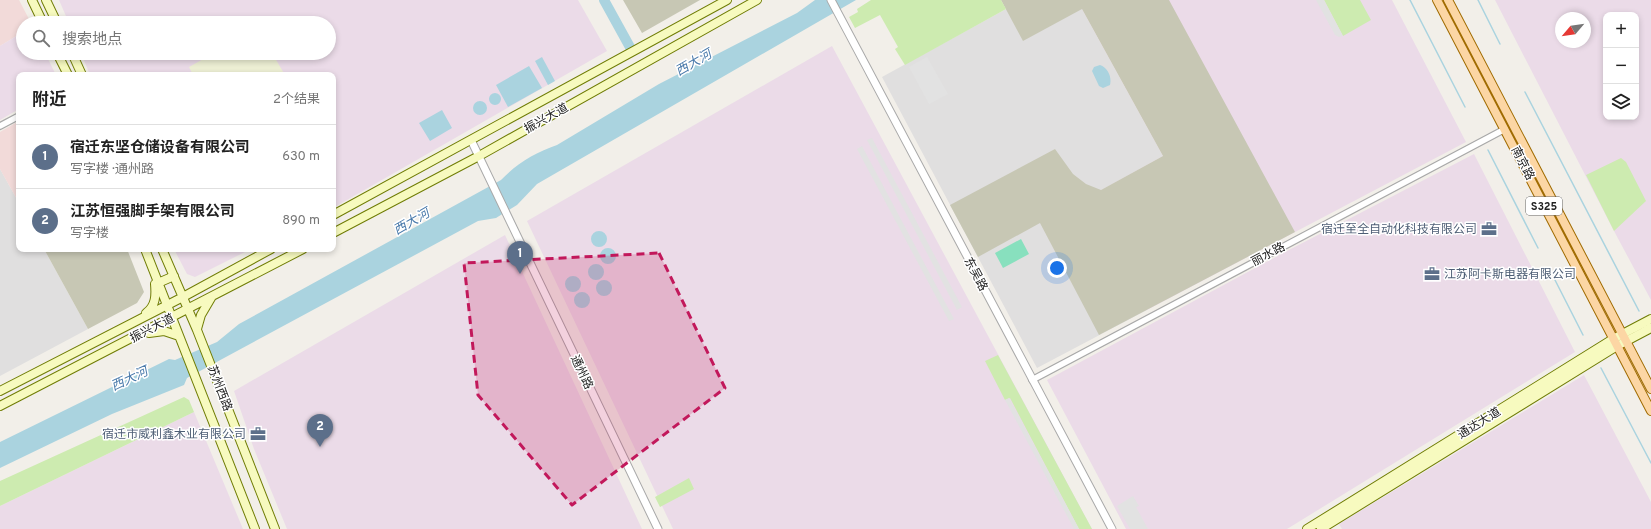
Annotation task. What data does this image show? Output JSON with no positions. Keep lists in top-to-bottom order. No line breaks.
{"streets":{"main road":["振兴大道","南京路","S325","苏州西路","通达大道"],"street":["丽水路","东吴路","通州路"]},"crossings":[["振兴大道","通州路"],["振兴大道","苏州西路"],["南京路","丽水路"],["南京路","通达大道"],["丽水路","东吴路"]],"water":["西大河"],"places":{"office":["宿迁至全自动化科技有限公司","江苏阿卡斯电器有限公司","宿迁市威利鑫木业有限公司"]},"north":"bottom left","page":{"map_buttons":["+","−"],"search":"搜索地点","heading":["附近","2个结果"],"list":[{"mark":"1","name":"宿迁东坚仓储设备有限公司","note":"写字楼 · 通州路","value":"630 m"},{"mark":"2","name":"江苏恒强脚手架有限公司","note":"写字楼","value":"890 m"}],"pins":["1","2"]}}
